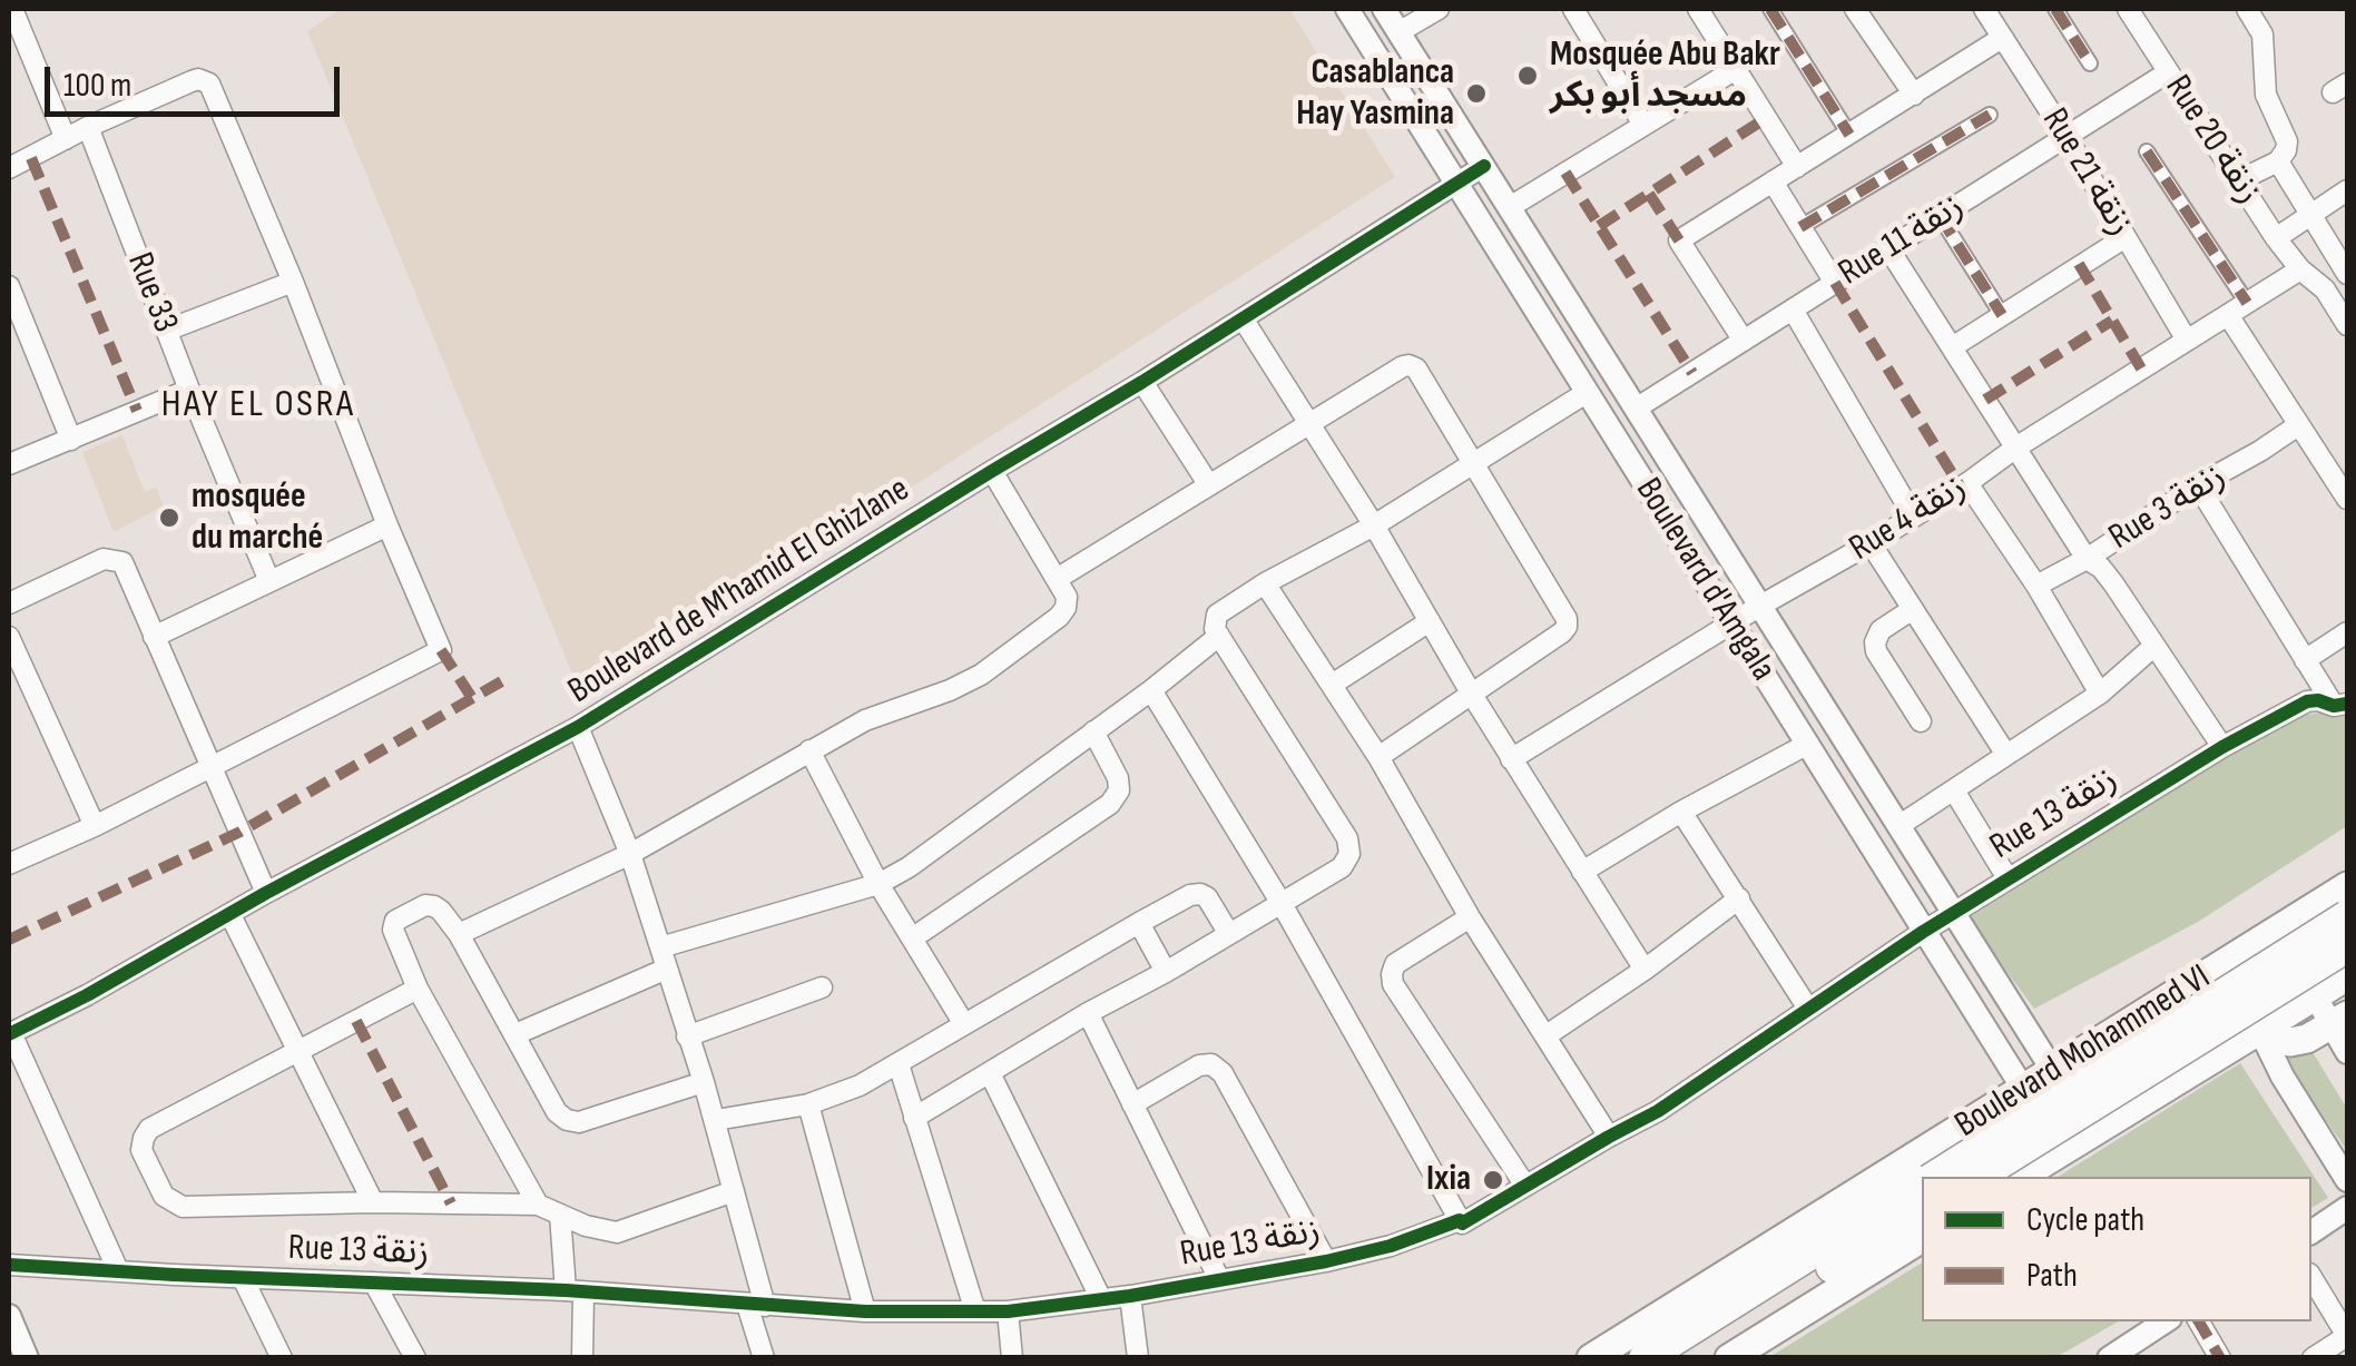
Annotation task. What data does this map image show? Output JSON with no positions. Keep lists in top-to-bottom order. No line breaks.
{"streets":{"main road":["Boulevard Mohammed VI"],"street":["Rue 20 زنقة","Rue 21 زنقة","Rue 11 زنقة","Rue 33","Rue 3 زنقة","Rue 4 زنقة","Boulevard d'Amgala","Boulevard de M'hamid El Ghizlane","Rue 13 زنقة"]},"crossings":[["Rue 20 زنقة","Rue 11 زنقة"],["Rue 20 زنقة","Rue 4 زنقة"],["Rue 21 زنقة","Rue 11 زنقة"],["Rue 21 زنقة","Rue 4 زنقة"],["Rue 11 زنقة","Boulevard d'Amgala"],["Rue 4 زنقة","Boulevard d'Amgala"],["Boulevard d'Amgala","Boulevard de M'hamid El Ghizlane"],["Boulevard d'Amgala","Rue 13 زنقة"],["Boulevard d'Amgala","Boulevard Mohammed VI"]],"districts":["HAY EL OSRA"],"places":["Mosquée Abu Bakr مسجد أبو بكر","Casablanca Hay Yasmina","mosquée du marché","Ixia"],"legend":["Cycle path","Path"],"scale_bar":"100 m"}
